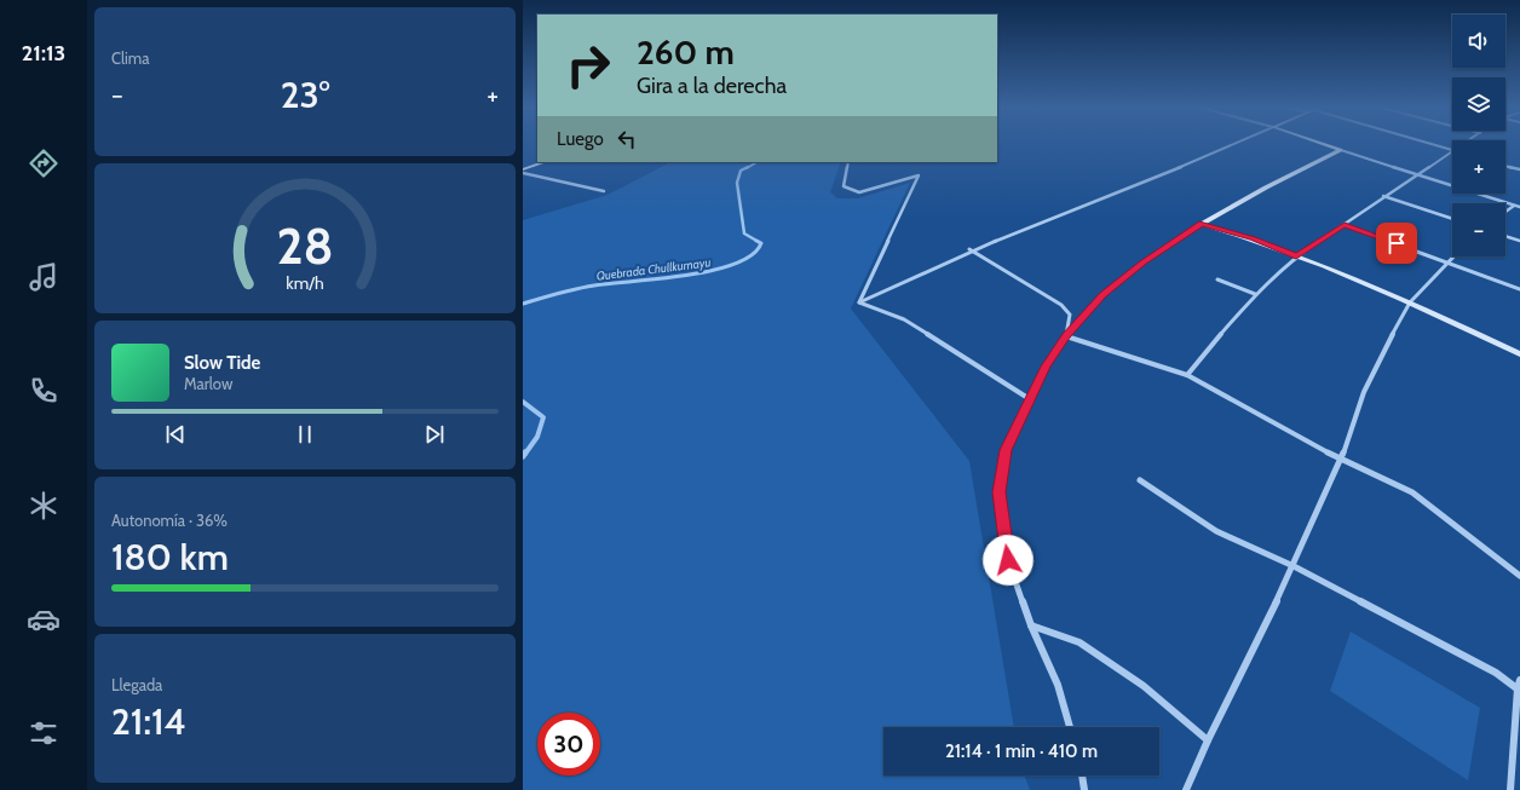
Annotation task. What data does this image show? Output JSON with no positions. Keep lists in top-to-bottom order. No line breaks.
{"water":["Quebrada Chullkumayu"],"page":{"tabs":"21:13","tile":["Clima",["Autonomía · 36%","180 km"],["Llegada","21:14"]],"map_buttons":["+","−"],"turn":["260 m","Gira a la derecha"],"heat":["−","23°","+"],"then":"Luego","song":["Slow Tide","Marlow"],"limit":"30","trip":"21:14 · 1 min · 410 m","gauge":["28","km/h"]}}
